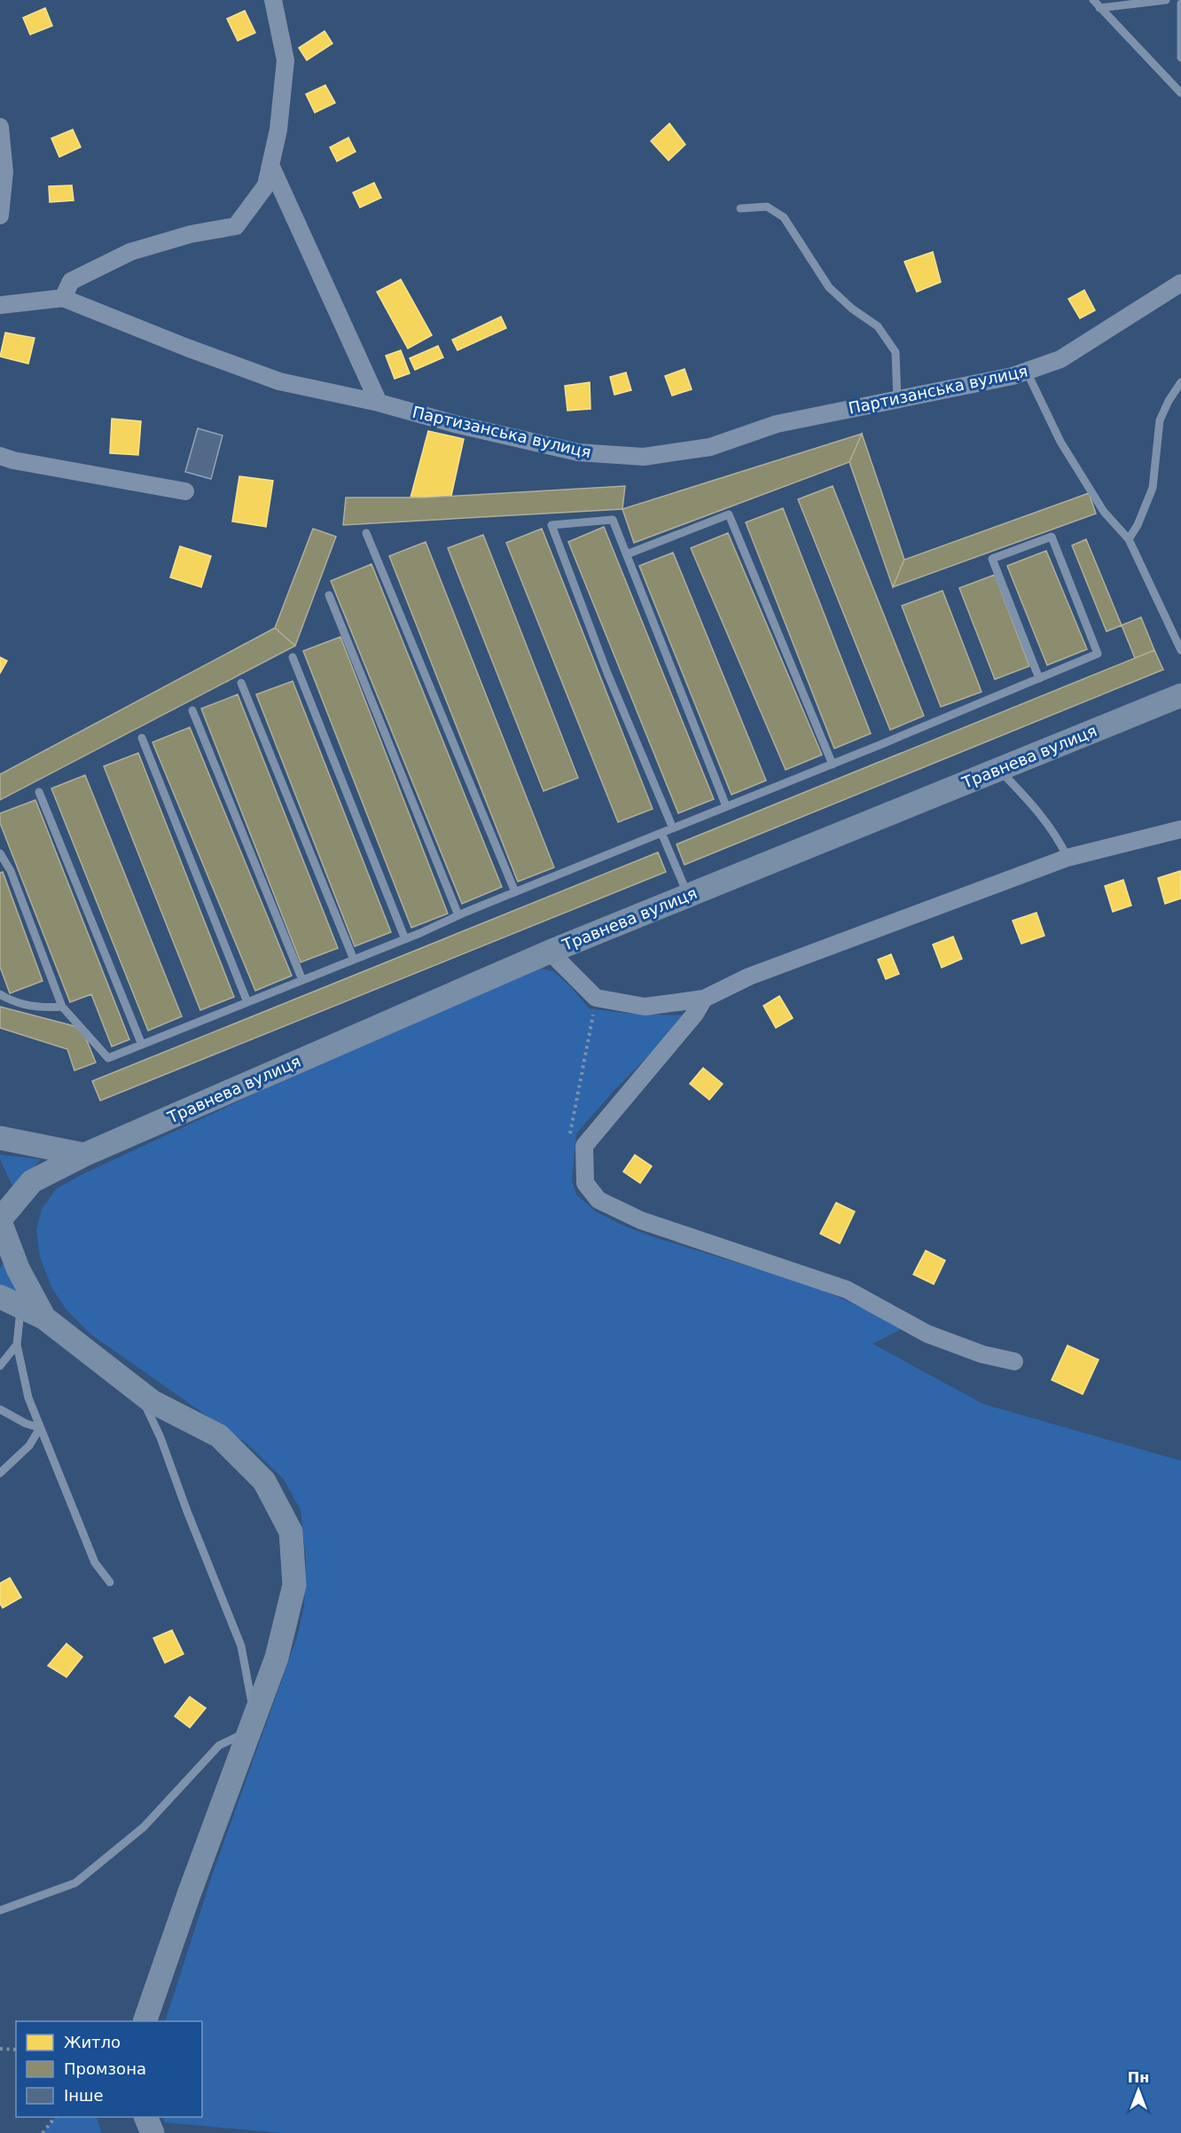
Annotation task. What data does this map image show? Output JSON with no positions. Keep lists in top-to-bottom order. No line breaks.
{"streets":{"street":["Партизанська вулиця","Травнева вулиця"]},"legend":["Житло","Промзона","Інше"],"north":"top"}
